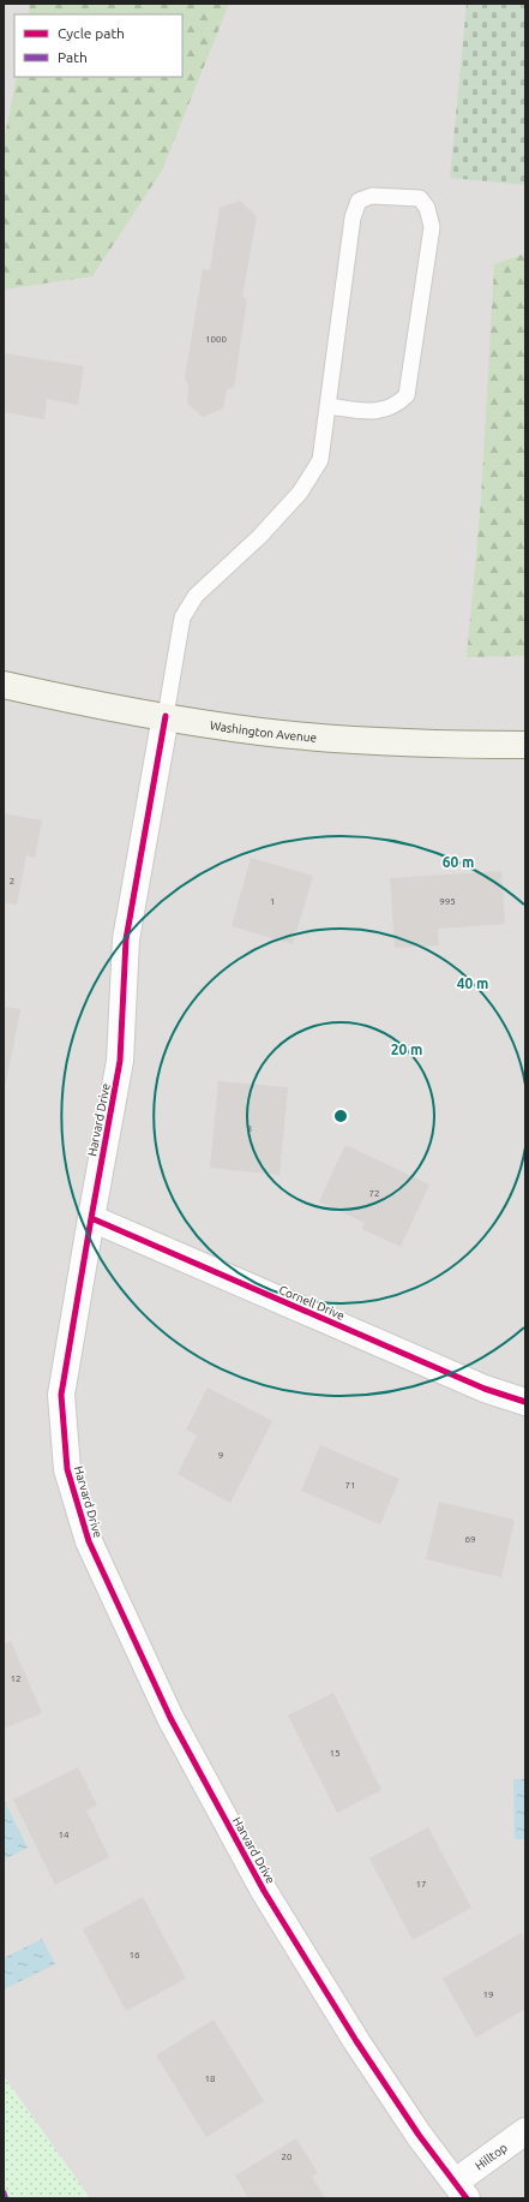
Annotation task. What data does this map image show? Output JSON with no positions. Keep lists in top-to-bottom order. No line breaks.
{"streets":{"main road":["Washington Avenue"],"street":["Harvard Drive","Cornell Drive","Hilltop"]},"crossings":[["Washington Avenue","Harvard Drive"],["Harvard Drive","Cornell Drive"],["Harvard Drive","Hilltop"]],"house_numbers":["1000","2","1","995","3","72","9","71","69","12","15","14","17","16","19","18","20"],"legend":["Cycle path","Path"],"rings":["60 m","40 m","20 m"]}
